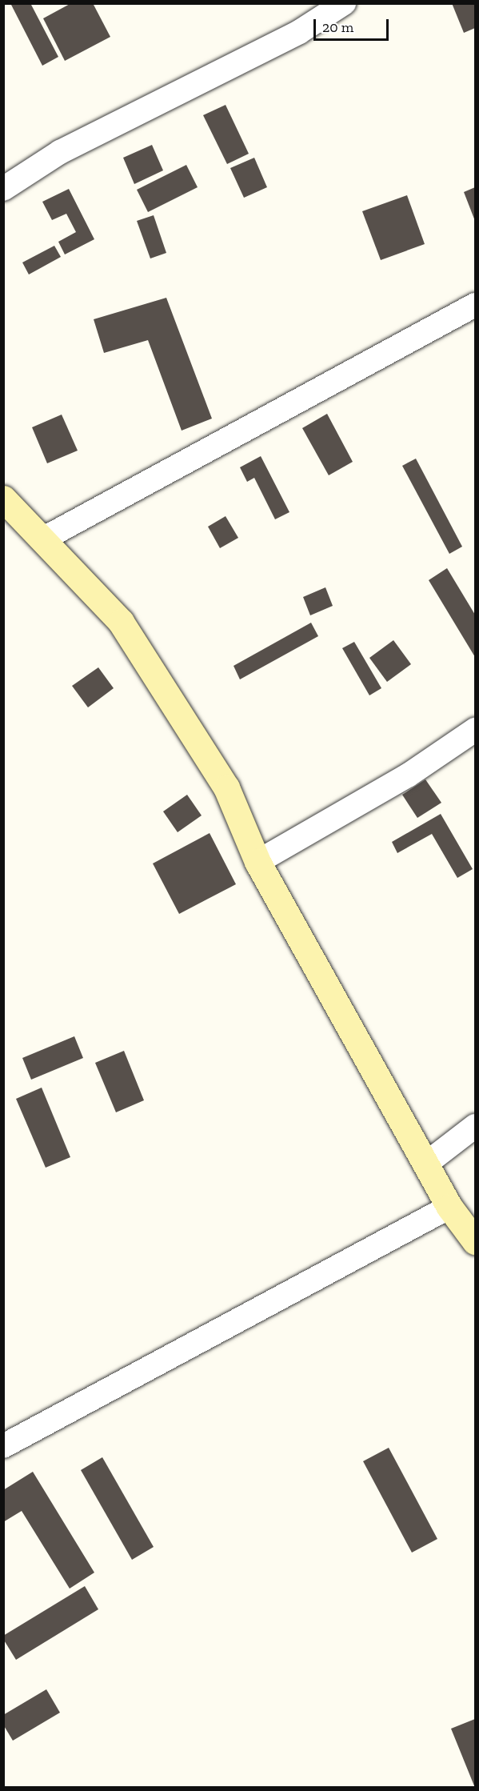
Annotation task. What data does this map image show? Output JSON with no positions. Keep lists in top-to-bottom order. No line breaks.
{"scale_bar":"20 m"}
